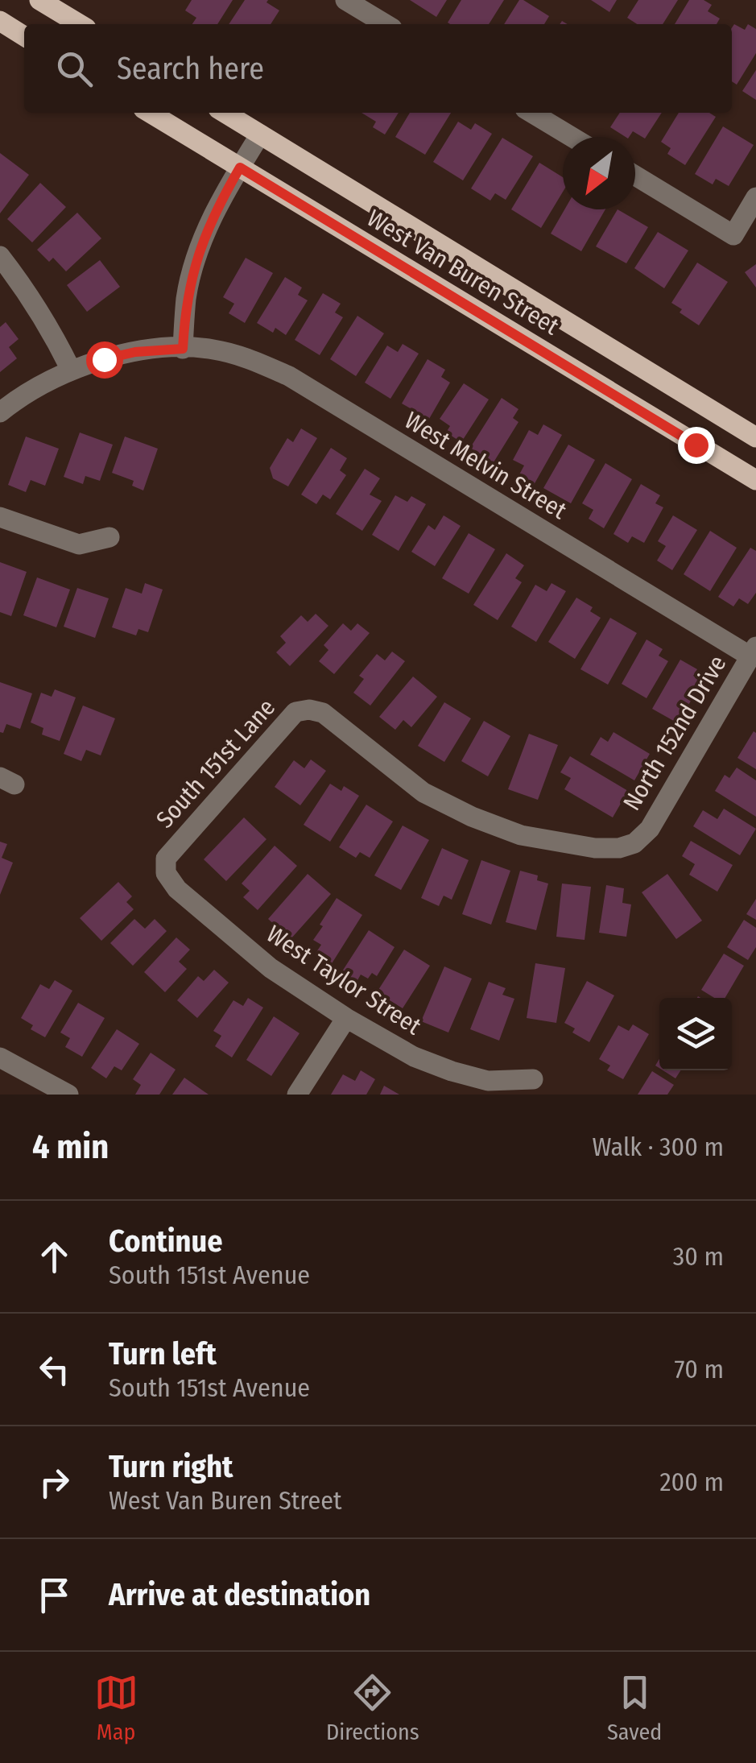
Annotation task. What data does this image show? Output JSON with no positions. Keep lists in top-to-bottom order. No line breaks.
{"streets":{"main road":["West Van Buren Street"],"street":["West Melvin Street","North 152nd Drive","South 151st Lane","West Taylor Street"]},"crossings":[["West Melvin Street","North 152nd Drive"],["North 152nd Drive","South 151st Lane"],["South 151st Lane","West Taylor Street"]],"north":"bottom left","page":{"search":"Search here","heading":["4 min","Walk · 300 m"],"list":[["Continue","South 151st Avenue","30 m"],["Turn left","South 151st Avenue","70 m"],["Turn right","West Van Buren Street","200 m"],"Arrive at destination"],"nav":["Map","Directions","Saved"]}}
